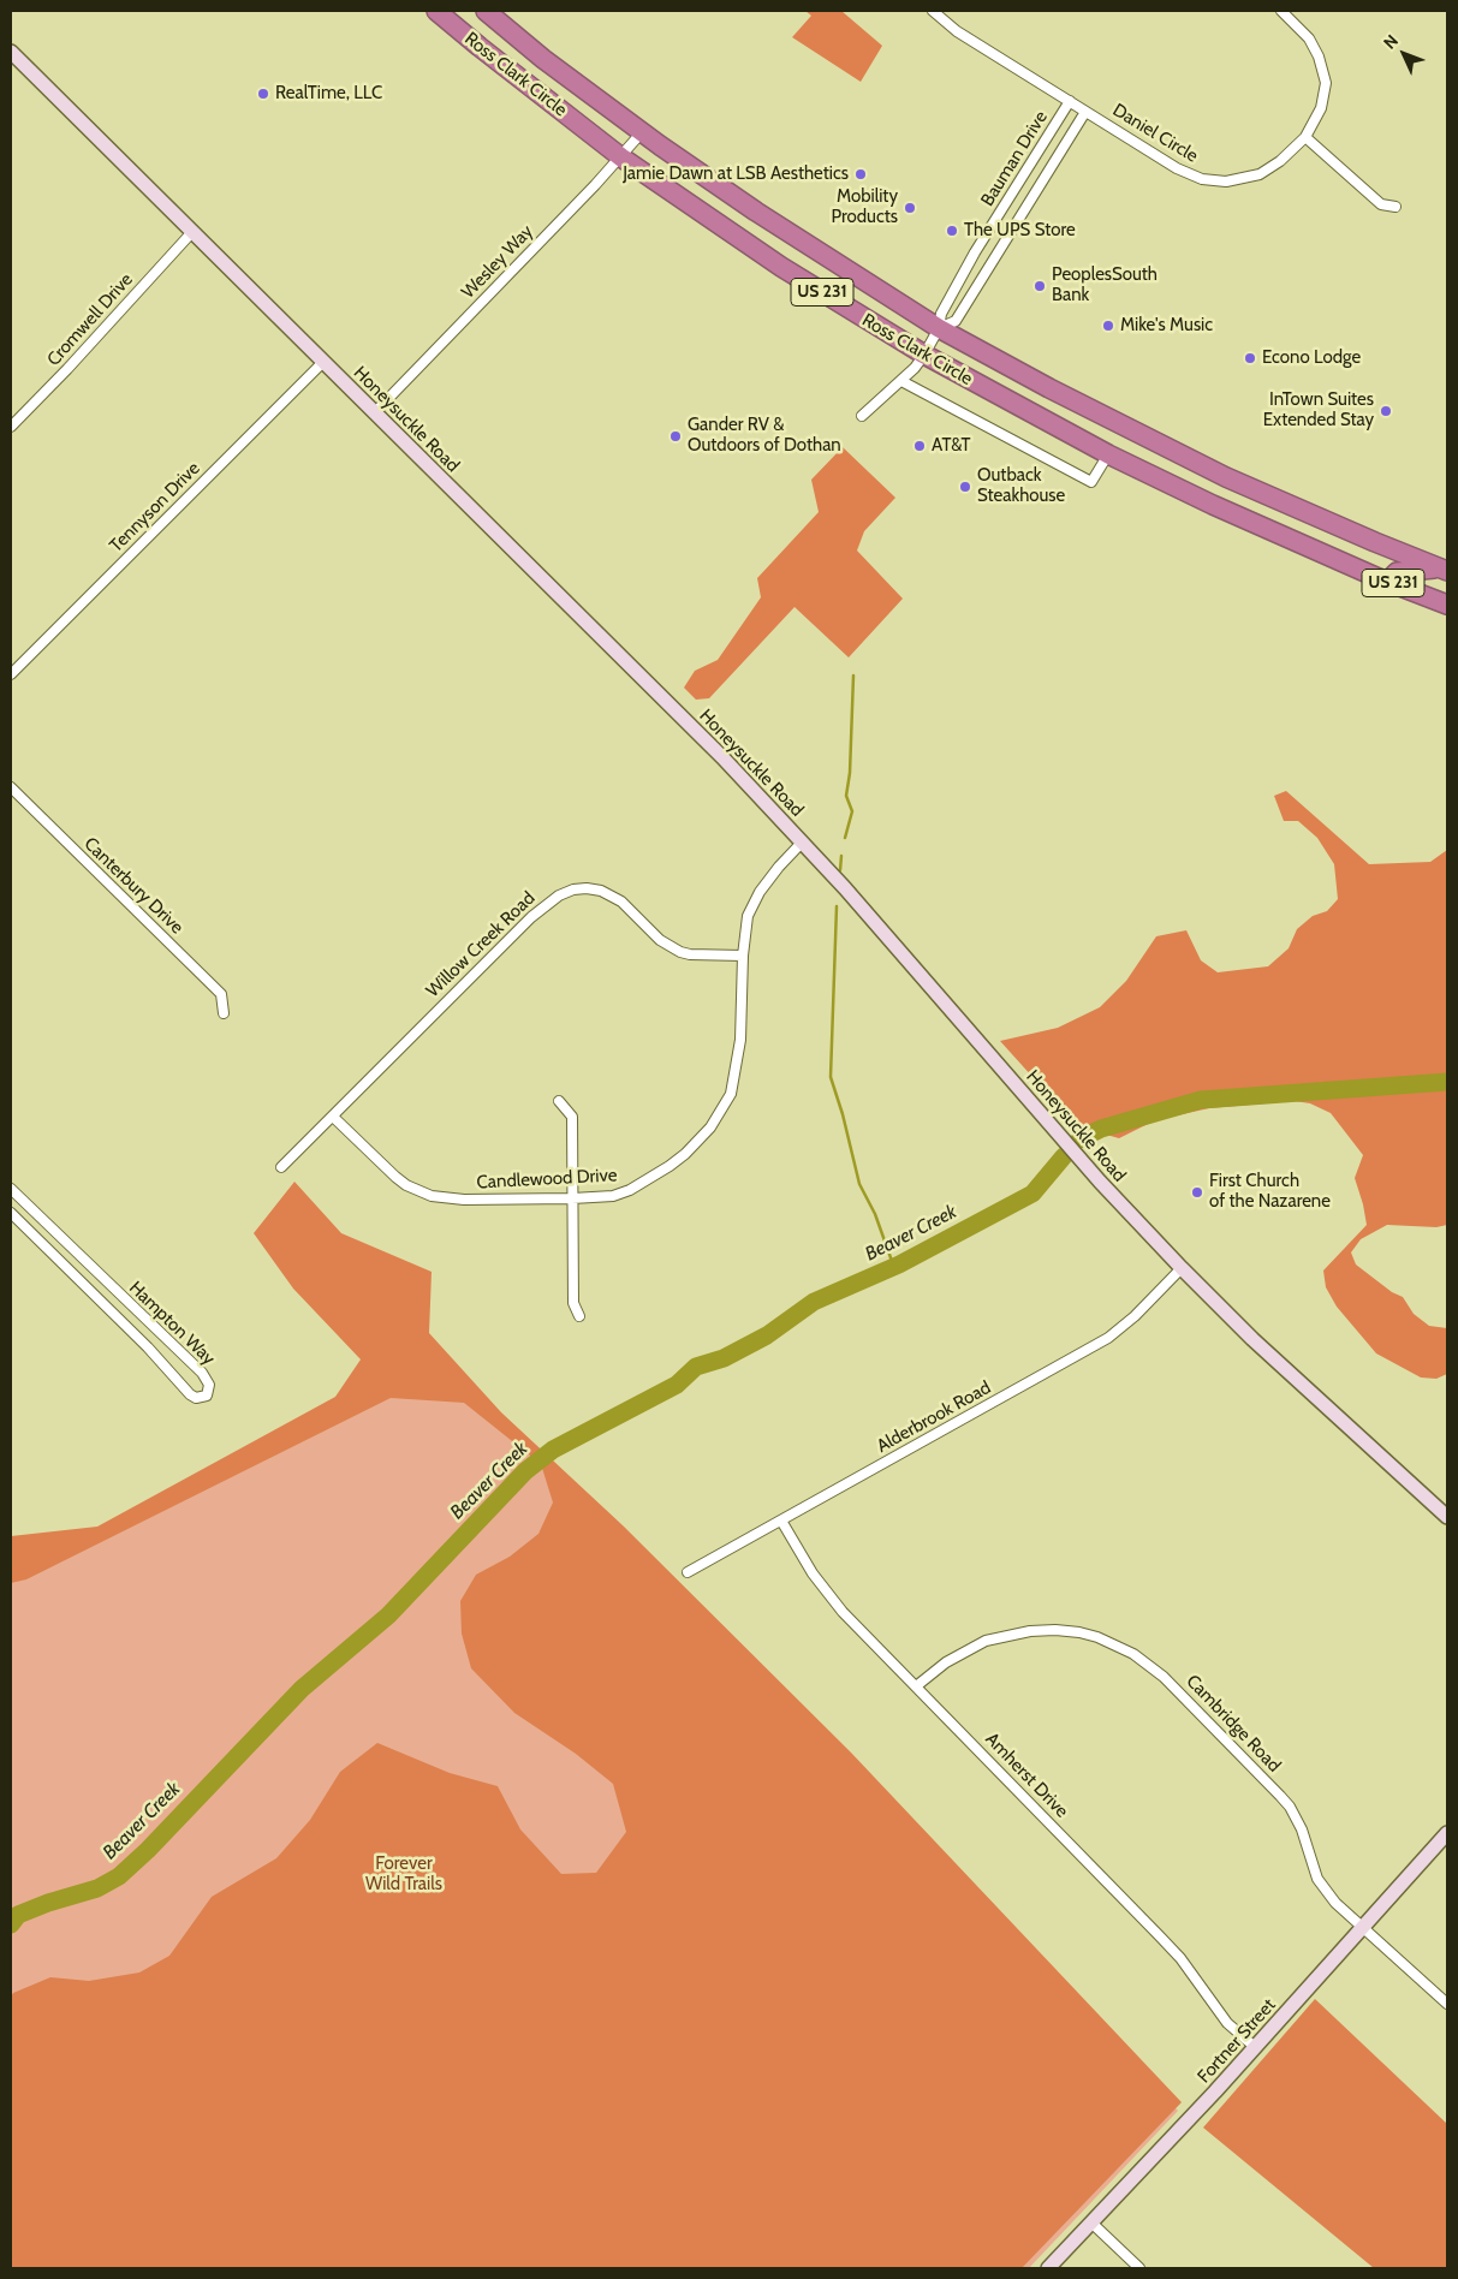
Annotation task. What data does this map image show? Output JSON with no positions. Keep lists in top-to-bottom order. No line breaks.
{"streets":{"highway":["Ross Clark Circle","US 231"],"main road":["Honeysuckle Road","Fortner Street"],"street":["Daniel Circle","Bauman Drive","Wesley Way","Cromwell Drive","Tennyson Drive","Canterbury Drive","Willow Creek Road","Candlewood Drive","Hampton Way","Alderbrook Road","Cambridge Road","Amherst Drive"]},"crossings":[["Ross Clark Circle","Bauman Drive"],["Ross Clark Circle","Wesley Way"],["Daniel Circle","Bauman Drive"],["Wesley Way","Honeysuckle Road"],["Cromwell Drive","Honeysuckle Road"],["Honeysuckle Road","Tennyson Drive"],["Honeysuckle Road","Candlewood Drive"],["Honeysuckle Road","Alderbrook Road"],["Willow Creek Road","Candlewood Drive"],["Alderbrook Road","Amherst Drive"],["Cambridge Road","Amherst Drive"],["Cambridge Road","Fortner Street"],["Amherst Drive","Fortner Street"]],"water":["Beaver Creek"],"parks":["Forever Wild Trails"],"places":["RealTime, LLC","Jamie Dawn at LSB Aesthetics","Mobility Products","The UPS Store","PeoplesSouth Bank","Mike's Music","Econo Lodge","InTown Suites Extended Stay","Gander RV & Outdoors of Dothan","AT&T","Outback Steakhouse","First Church of the Nazarene"],"north":"top left"}
